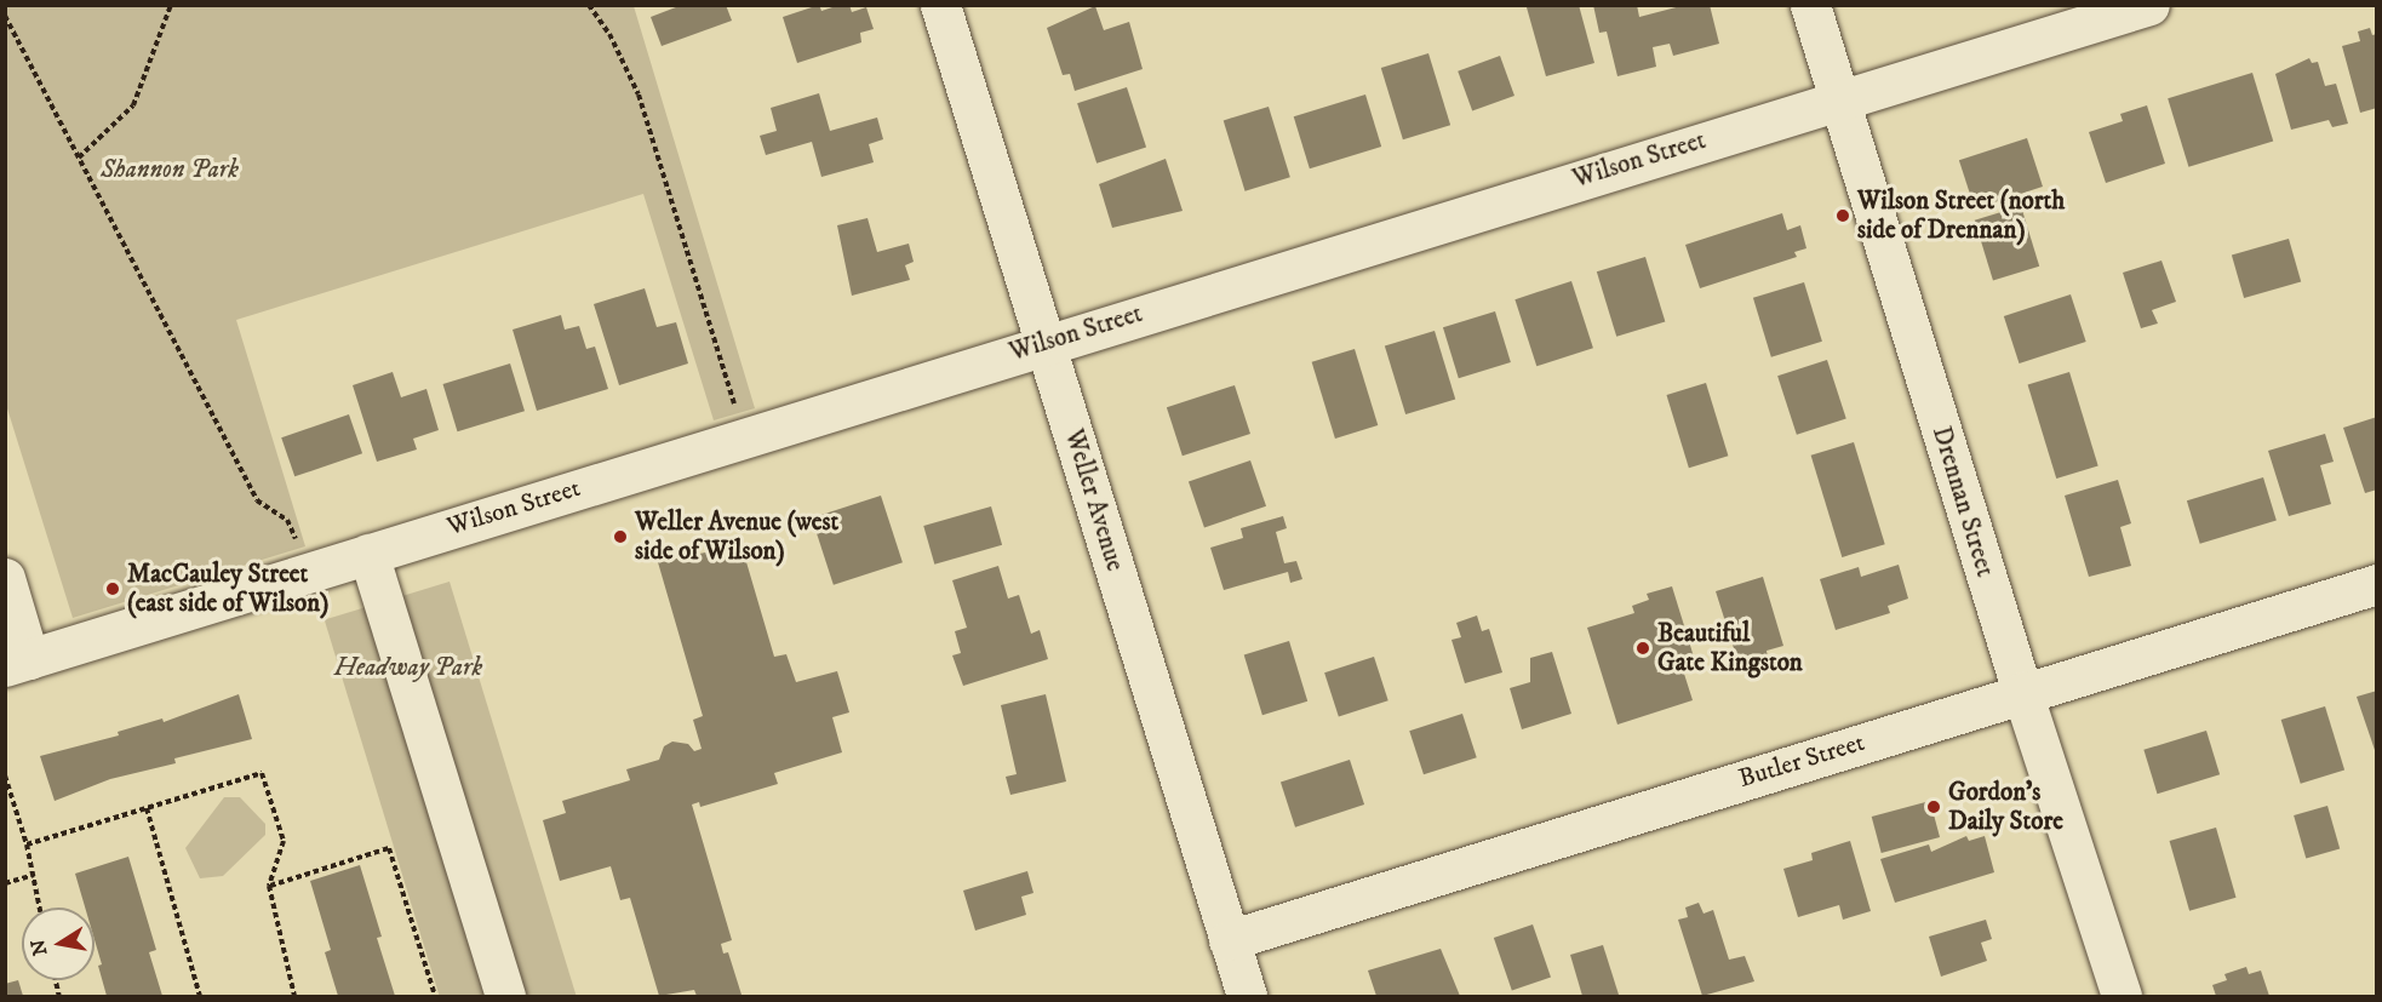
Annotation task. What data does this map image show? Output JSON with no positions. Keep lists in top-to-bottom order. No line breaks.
{"streets":{"street":["Wilson Street","Weller Avenue","Drennan Street","Butler Street"]},"crossings":[["Wilson Street","Weller Avenue"],["Wilson Street","Drennan Street"],["Weller Avenue","Butler Street"],["Drennan Street","Butler Street"]],"parks":["Shannon Park","Headway Park"],"places":["Wilson Street (north side of Drennan)","Weller Avenue (west side of Wilson)","MacCauley Street (east side of Wilson)","Beautiful Gate Kingston","Gordon's Daily Store"],"north":"left"}
